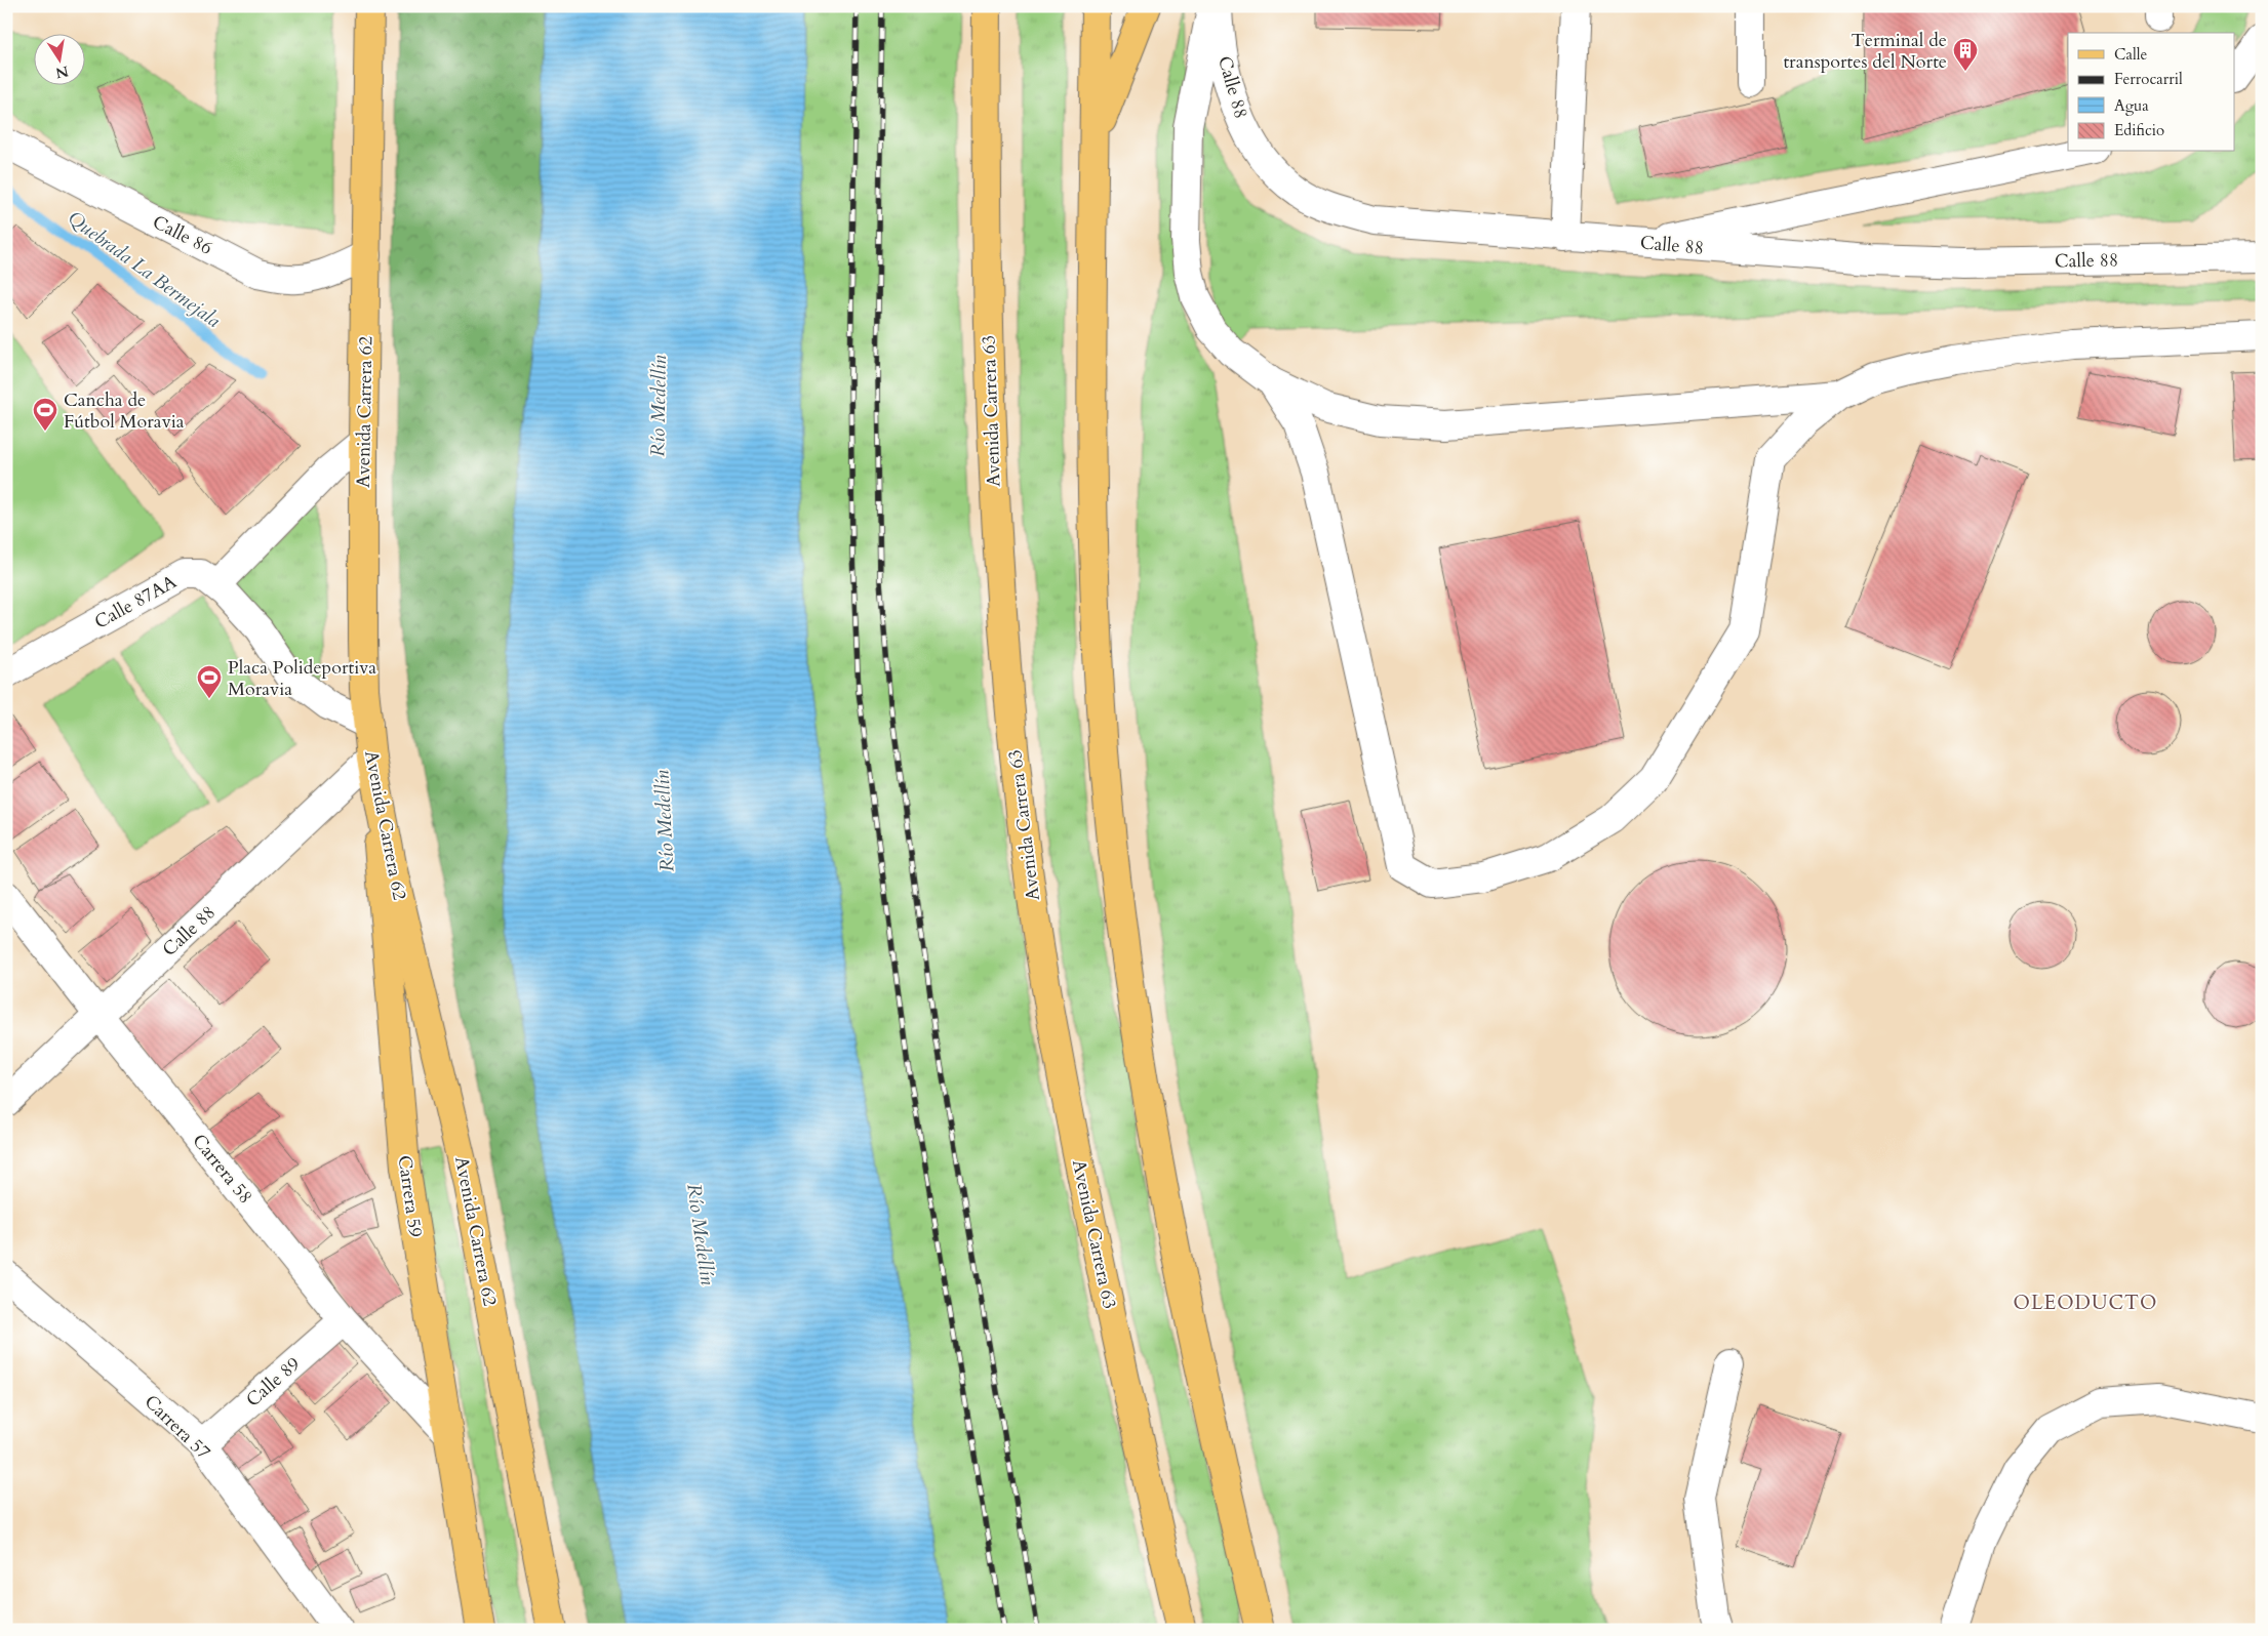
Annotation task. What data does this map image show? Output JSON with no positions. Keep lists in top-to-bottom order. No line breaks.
{"streets":{"main road":["Avenida Carrera 63","Avenida Carrera 62","Carrera 59"],"street":["Calle 88","Calle 86","Calle 87AA","Carrera 58","Calle 89","Carrera 57"]},"crossings":[["Calle 88","Avenida Carrera 62"],["Calle 88","Carrera 58"],["Calle 88","Carrera 59"],["Calle 86","Avenida Carrera 62"],["Avenida Carrera 62","Calle 87AA"],["Avenida Carrera 62","Carrera 59"],["Carrera 58","Carrera 59"],["Carrera 58","Calle 89"],["Calle 89","Carrera 57"]],"districts":["OLEODUCTO"],"water":["Quebrada La Bermejala","Río Medellín"],"places":{"building":["Terminal de transportes del Norte"],"sports":["Cancha de Fútbol Moravia","Placa Polideportiva Moravia"]},"legend":["Calle","Ferrocarril","Agua","Edificio"],"north":"bottom"}
